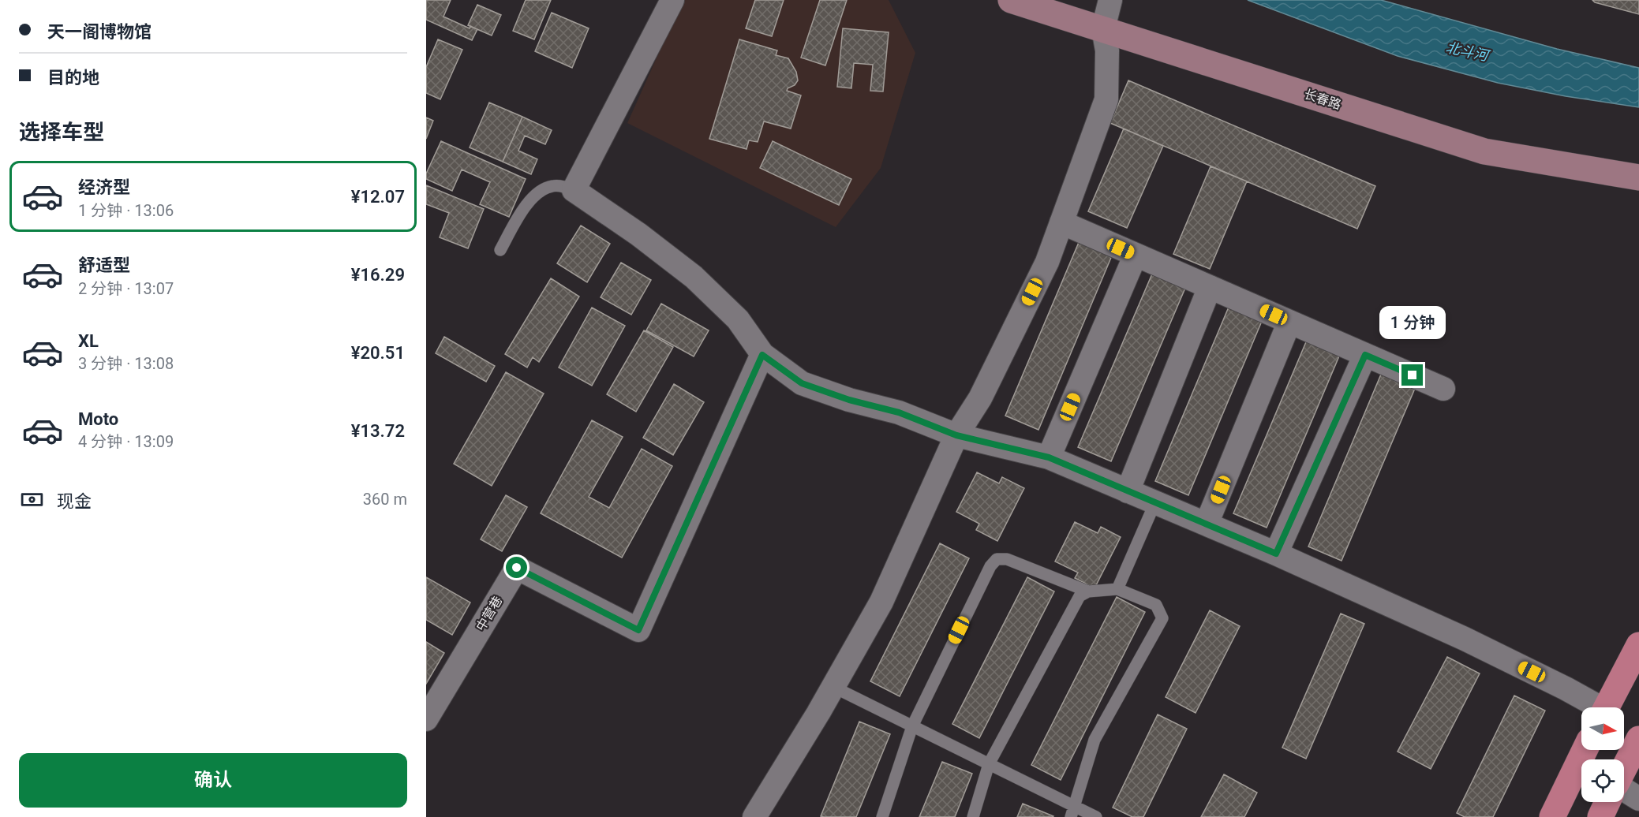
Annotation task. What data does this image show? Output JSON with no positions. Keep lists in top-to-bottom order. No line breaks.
{"streets":{"main road":["长春路"],"street":["中营巷"]},"water":["北斗河"],"north":"right","page":{"banner":["天一阁博物馆","目的地"],"heading":"选择车型","list":[{"name":"经济型","note":"1 分钟 · 13:06","value":"¥12.07"},{"name":"舒适型","note":"2 分钟 · 13:07","value":"¥16.29"},{"name":"XL","note":"3 分钟 · 13:08","value":"¥20.51"},{"name":"Moto","note":"4 分钟 · 13:09","value":"¥13.72"}],"bubble":"1 分钟","pay":["现金","360 m"],"buttons":"确认"}}
